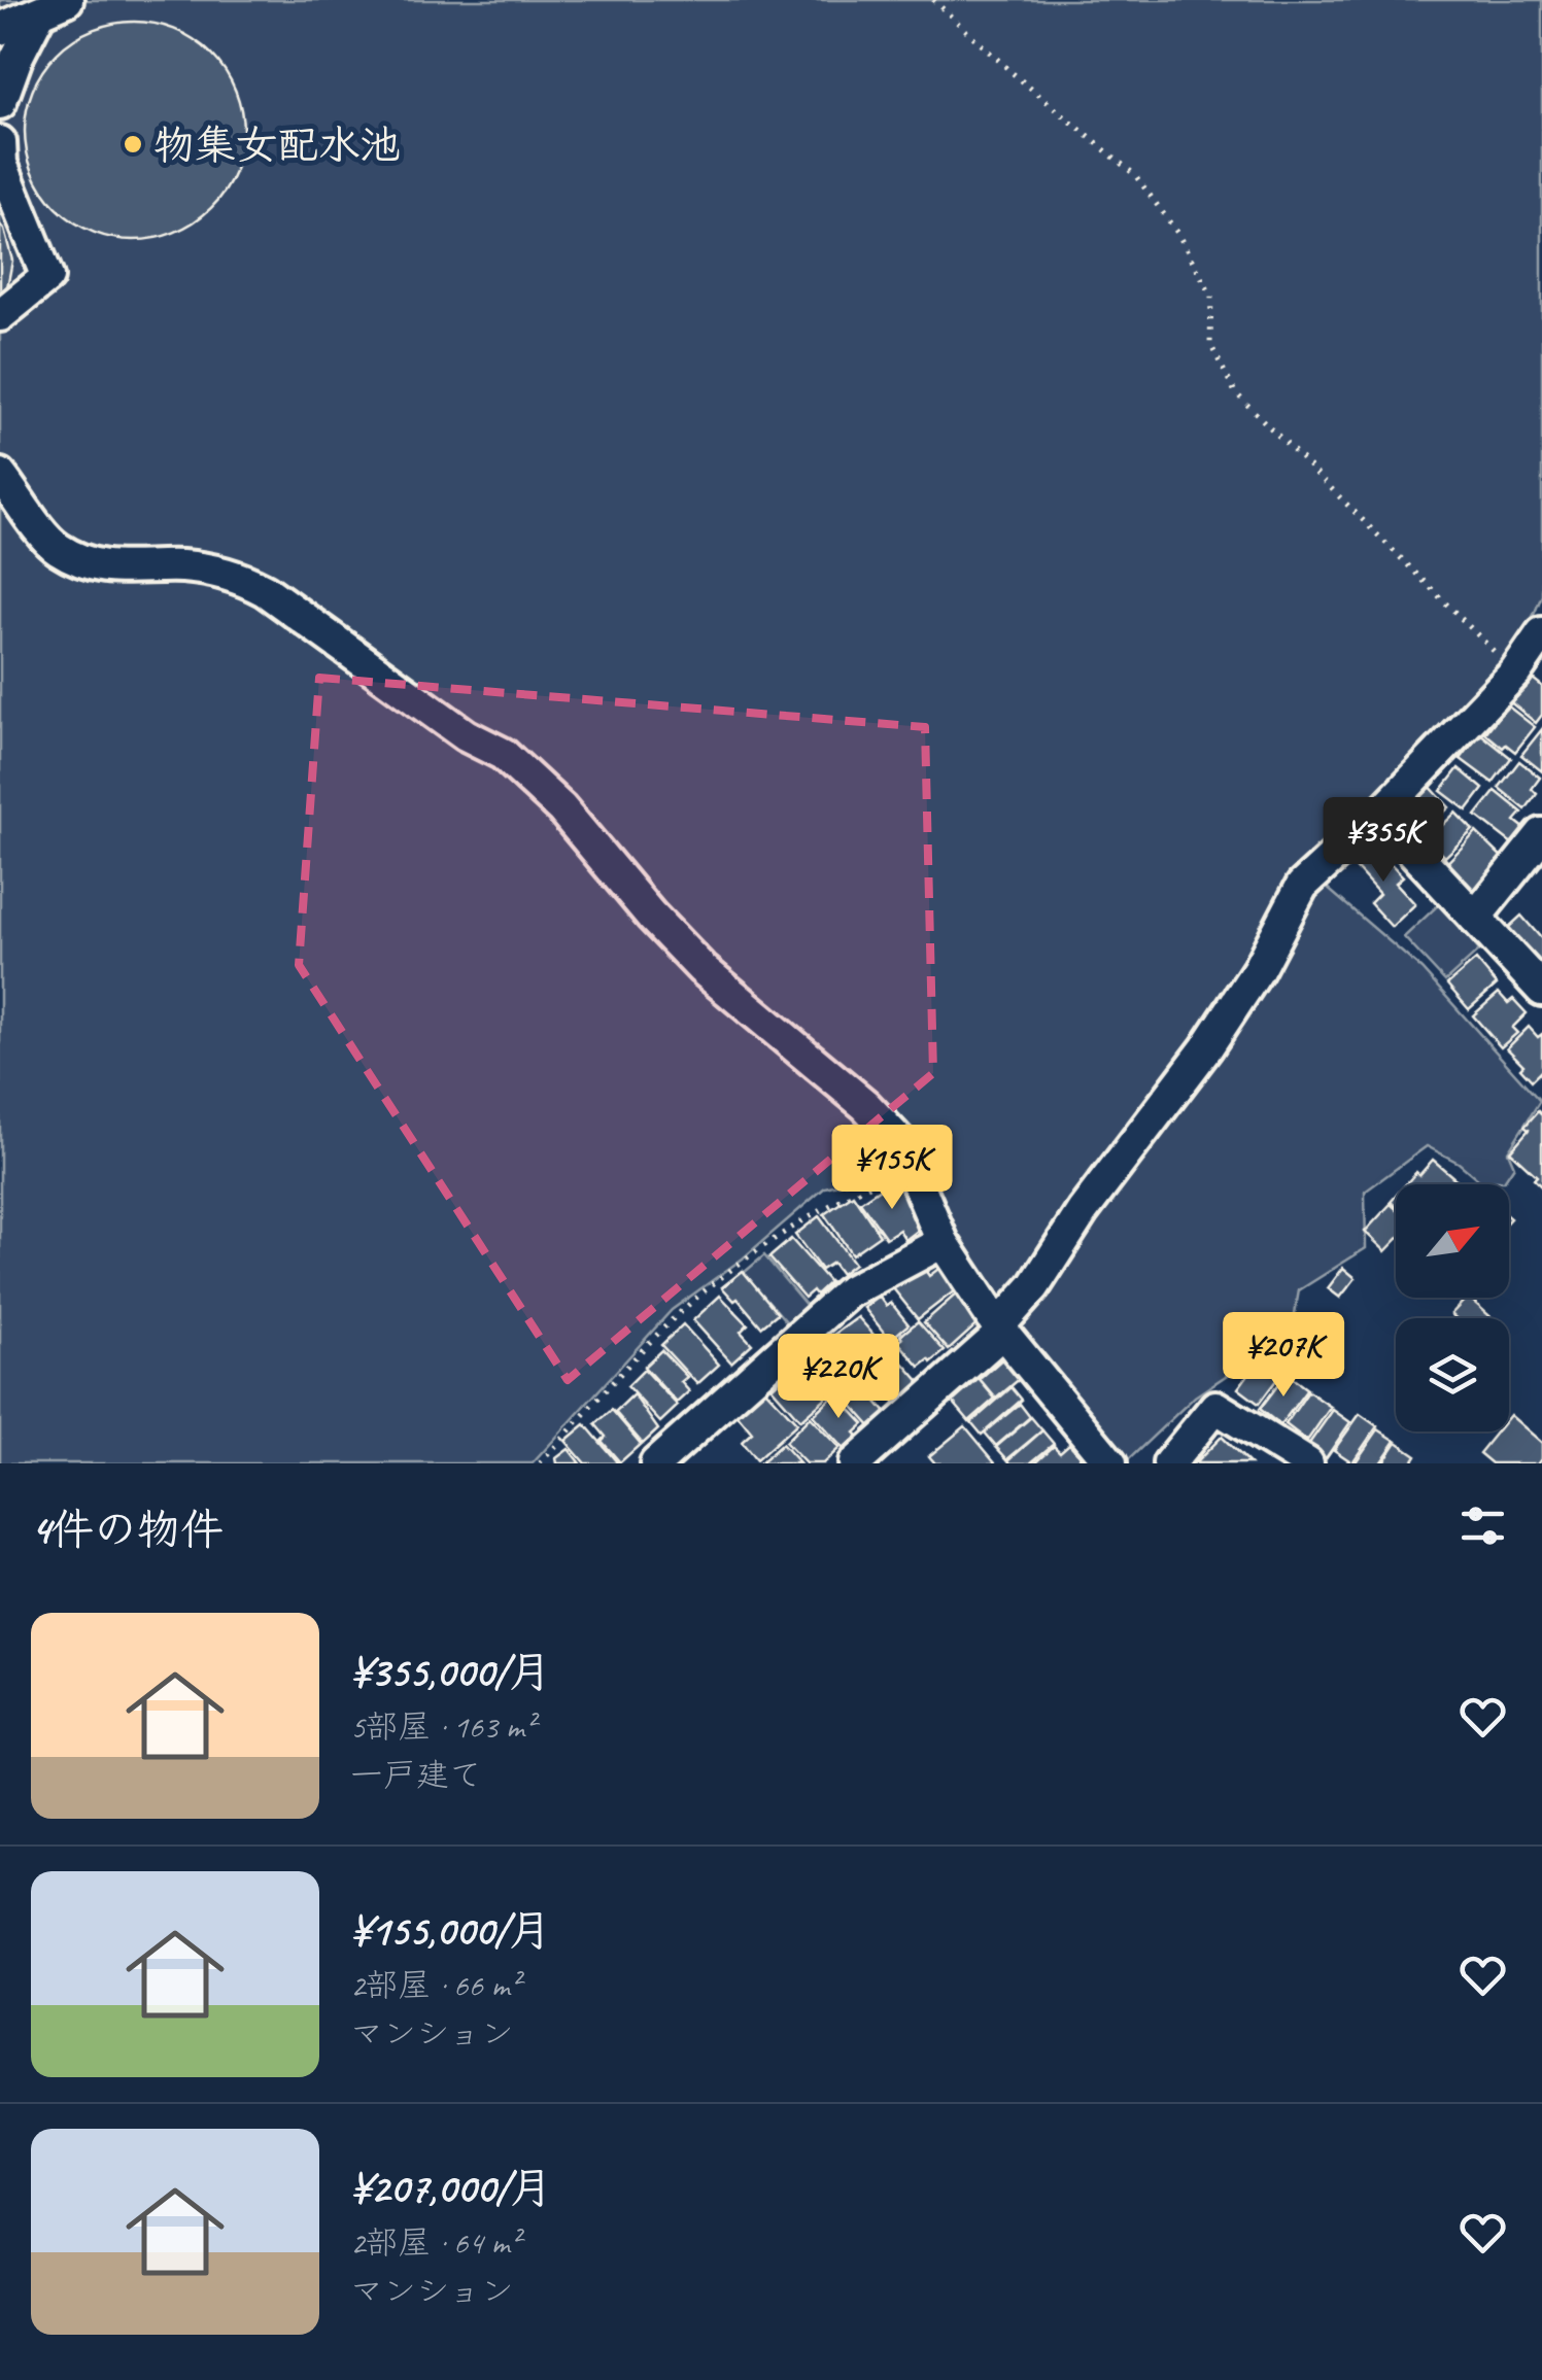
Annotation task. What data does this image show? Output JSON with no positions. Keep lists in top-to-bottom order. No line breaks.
{"places":["物集女配水池"],"north":"top right","page":{"price":["¥355K","¥155K","¥207K","¥220K"],"heading":"4件の物件","list":[{"name":"¥355,000/月","note":"5部屋 · 163 m² · 一戸建て"},{"name":"¥155,000/月","note":"2部屋 · 66 m² · マンション"},{"name":"¥207,000/月","note":"2部屋 · 64 m² · マンション"}]}}
